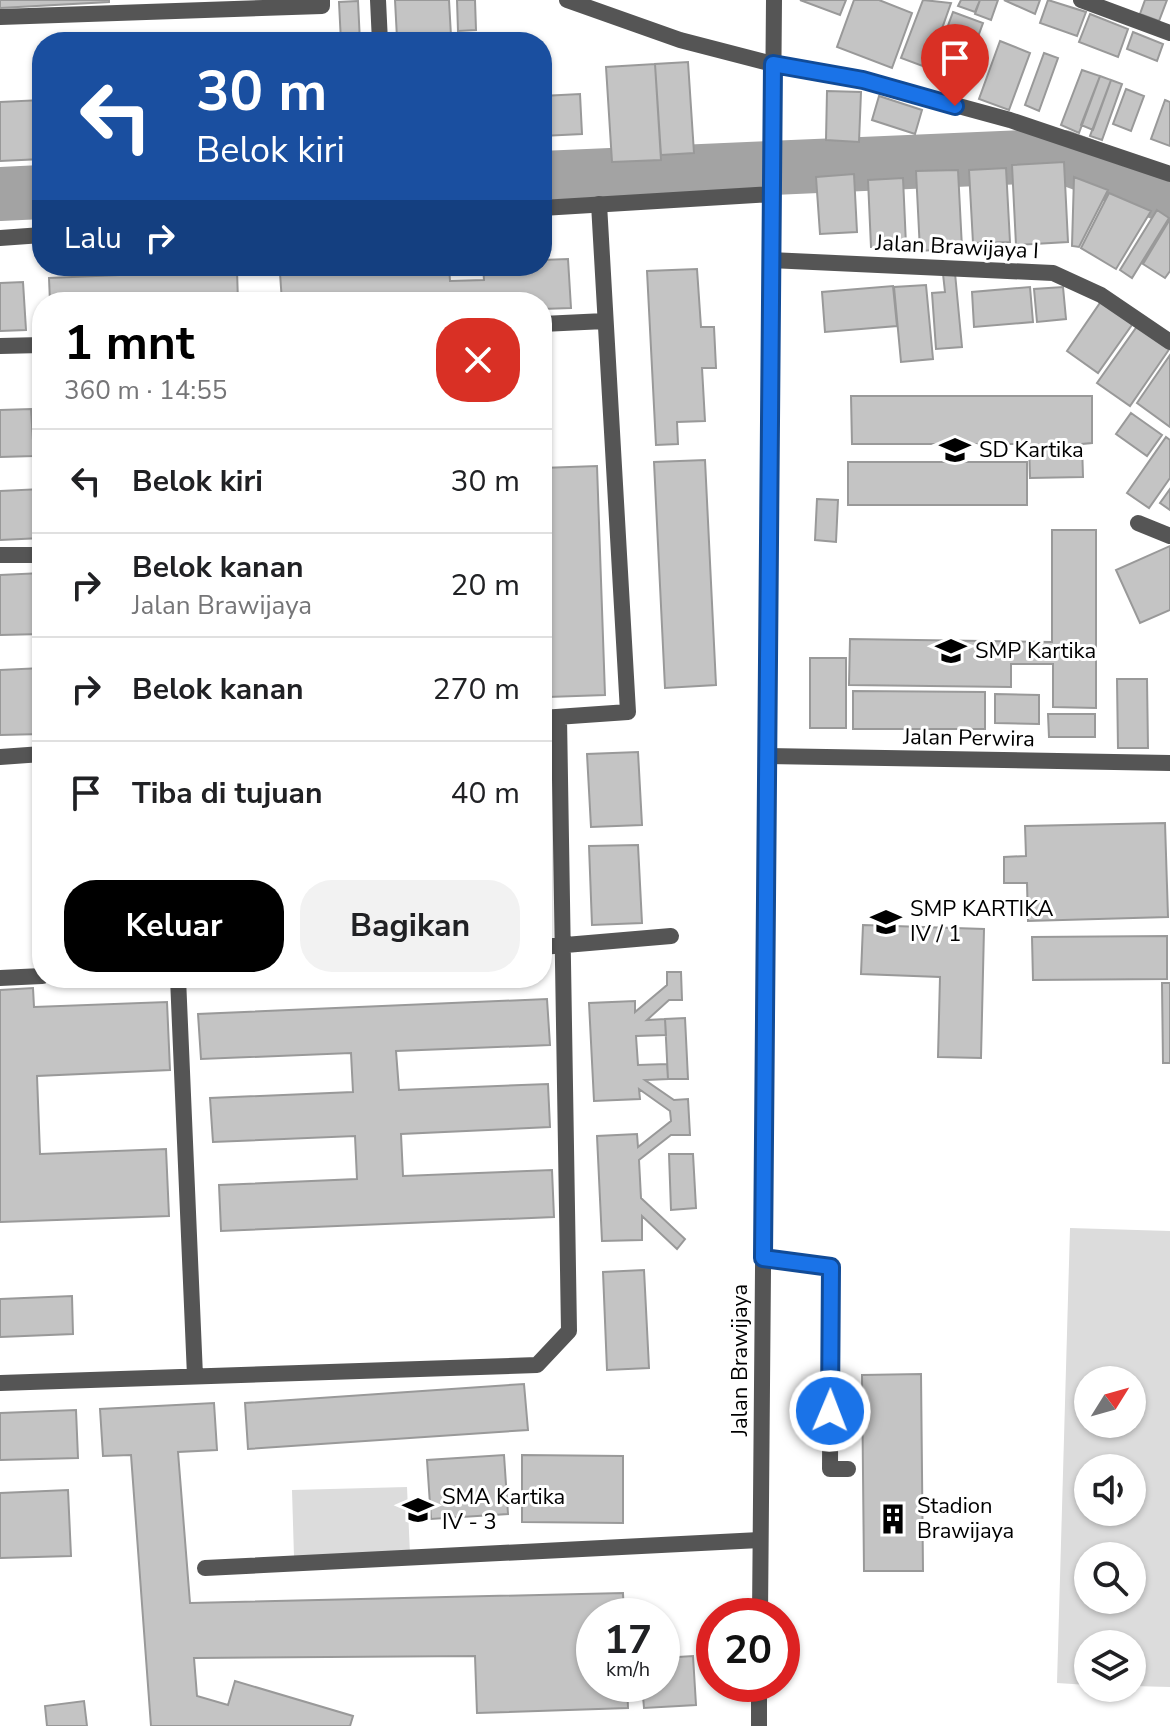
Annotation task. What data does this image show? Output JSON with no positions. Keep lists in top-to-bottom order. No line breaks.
{"streets":{"street":["Jalan Brawijaya I","Jalan Perwira","Jalan Brawijaya"]},"crossings":[["Jalan Brawijaya I","Jalan Brawijaya"],["Jalan Perwira","Jalan Brawijaya"]],"places":{"school or university":["SD Kartika","SMP Kartika","SMP KARTIKA IV / 1","SMA Kartika IV - 3"],"building":["Stadion Brawijaya"]},"north":"top right","page":{"turn":["30 m","Belok kiri"],"then":"Lalu","heading":["1 mnt","360 m · 14:55"],"list":[{"name":"Belok kiri","value":"30 m"},{"name":"Belok kanan","note":"Jalan Brawijaya","value":"20 m"},{"name":"Belok kanan","value":"270 m"},{"name":"Tiba di tujuan","value":"40 m"}],"buttons":["Keluar","Bagikan"],"speed":"17 km/h","limit":"20"}}
